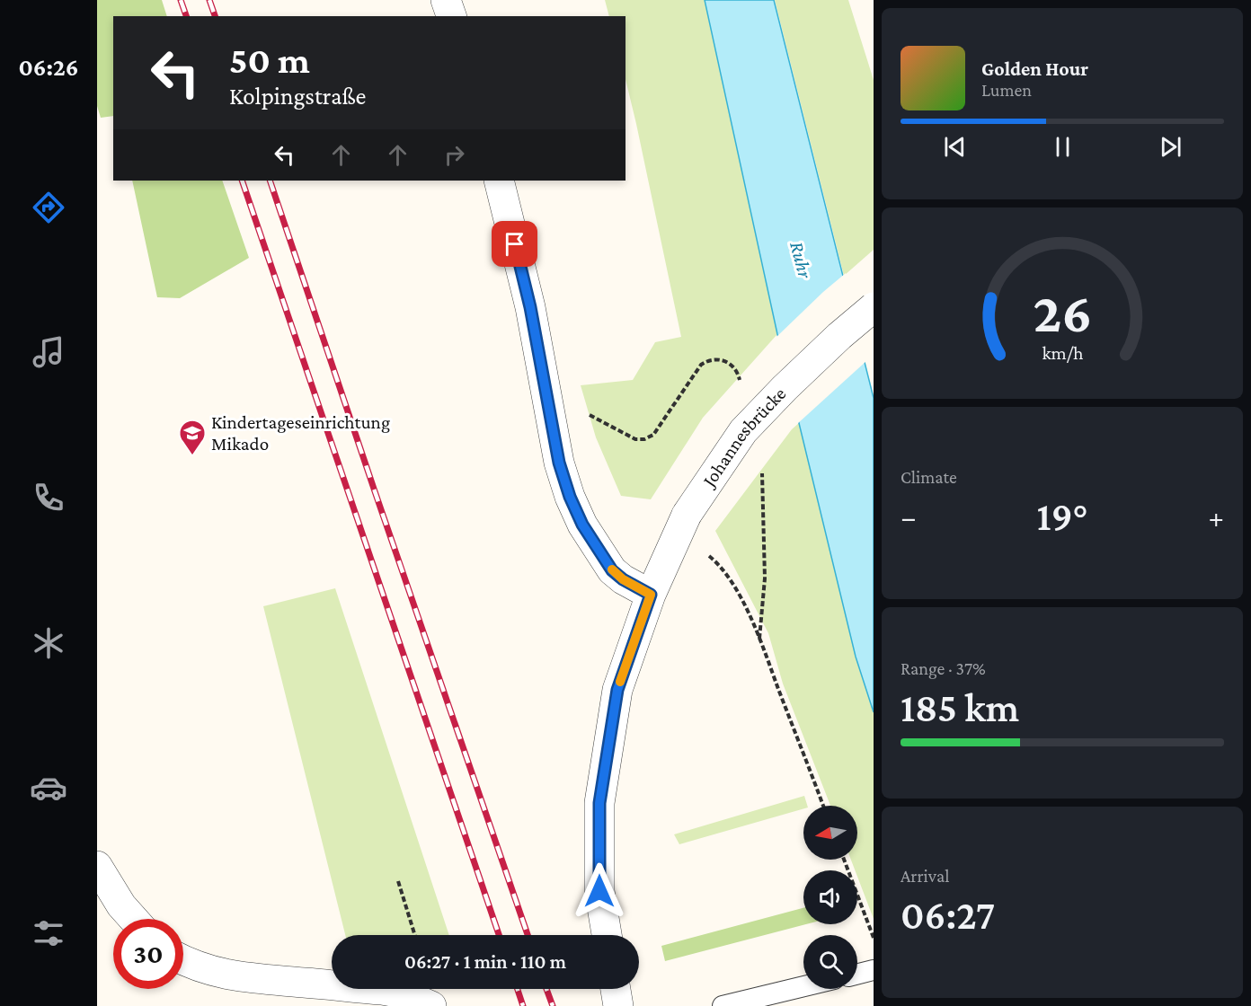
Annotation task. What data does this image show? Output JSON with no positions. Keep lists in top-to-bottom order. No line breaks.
{"streets":{"street":["Johannesbrücke"]},"water":["Ruhr"],"places":{"school or university":["Kindertageseinrichtung Mikado"]},"north":"left","page":{"tabs":"06:26","turn":["50 m","Kolpingstraße"],"song":["Golden Hour","Lumen"],"tile":["Climate",["Range · 37%","185 km"],["Arrival","06:27"]],"heat":["−","19°","+"],"limit":"30","trip":"06:27 · 1 min · 110 m","gauge":["26","km/h"]}}
